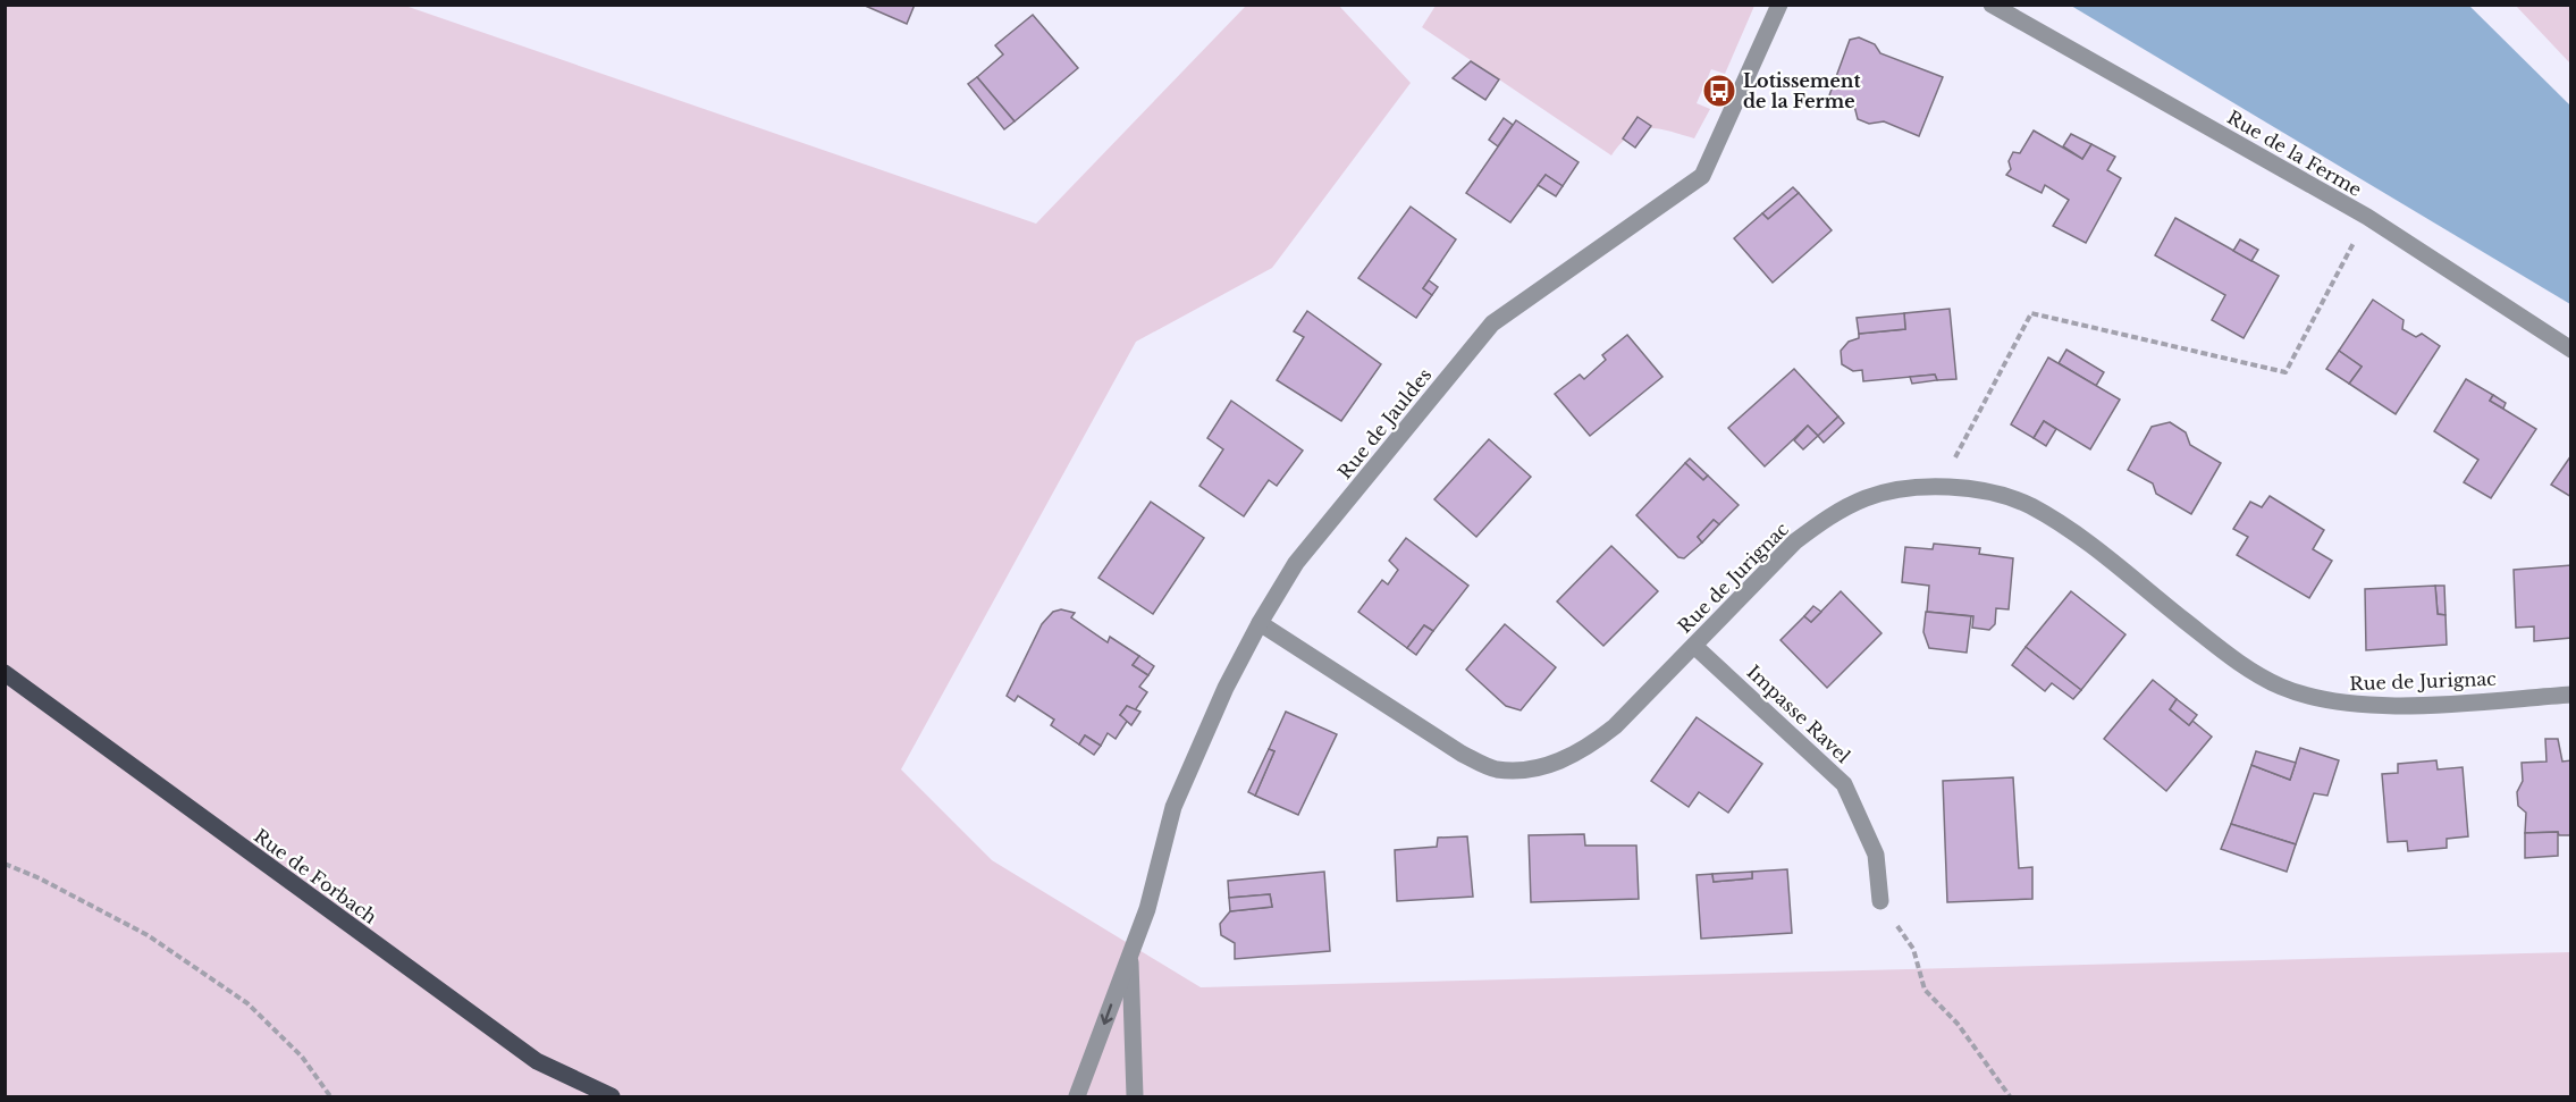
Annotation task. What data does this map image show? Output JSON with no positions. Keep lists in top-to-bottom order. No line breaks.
{"streets":{"main road":["Rue de Forbach"],"street":["Rue de la Ferme","Rue de Jauldes","Rue de Jurignac","Impasse Ravel"]},"crossings":[["Rue de Jauldes","Rue de Jurignac"],["Rue de Jurignac","Impasse Ravel"]],"places":{"bus stop":["Lotissement de la Ferme"]}}
